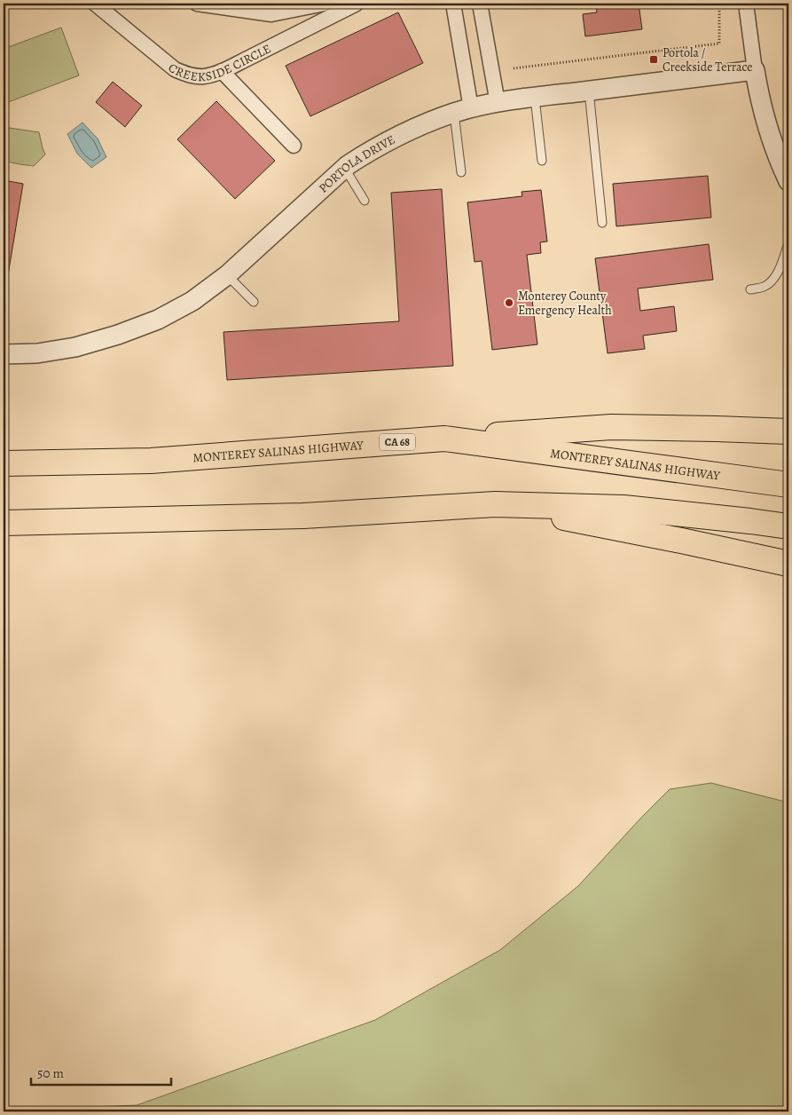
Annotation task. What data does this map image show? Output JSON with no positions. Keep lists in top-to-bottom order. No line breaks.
{"streets":{"highway":["CA 68","MONTEREY SALINAS HIGHWAY"],"street":["CREEKSIDE CIRCLE","PORTOLA DRIVE"]},"places":{"transit":["Portola / Creekside Terrace"],"other":["Monterey County Emergency Health"]},"scale_bar":"50 m"}
